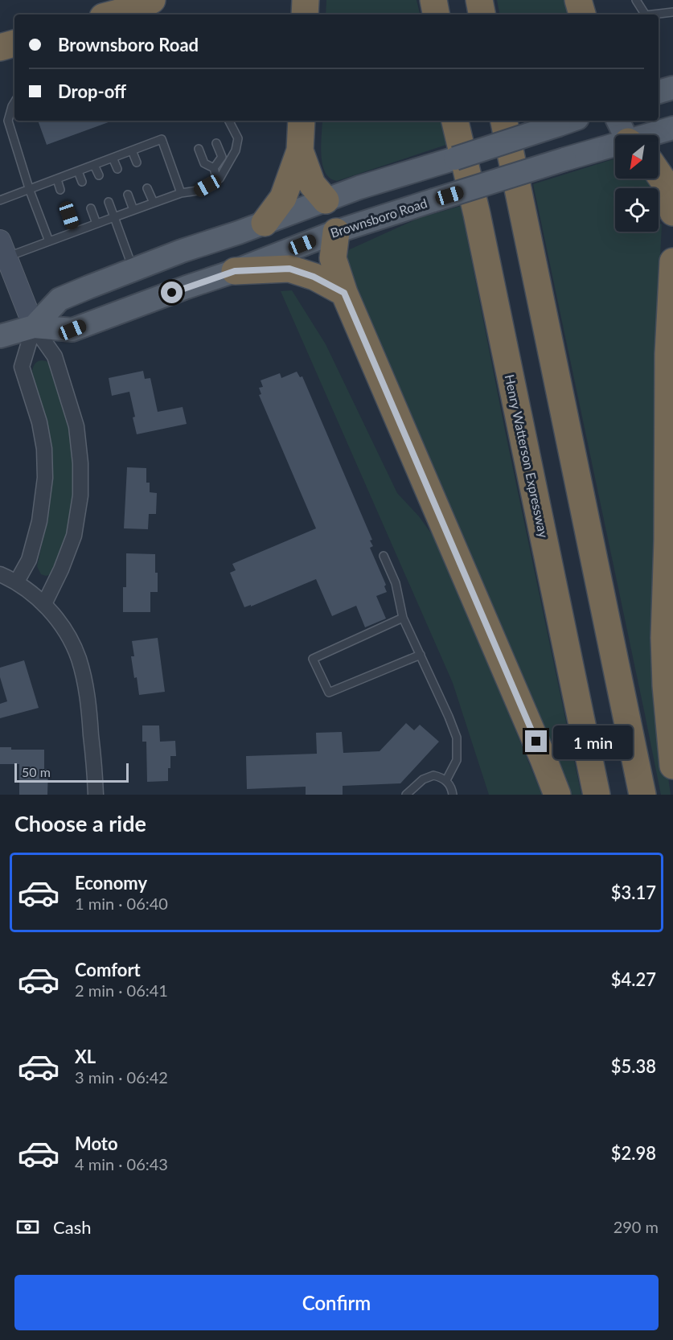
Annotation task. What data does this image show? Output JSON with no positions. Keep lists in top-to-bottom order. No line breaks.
{"streets":{"highway":["Henry Watterson Expressway"],"main road":["Brownsboro Road"]},"scale_bar":"50 m","north":"bottom left","page":{"banner":["Brownsboro Road","Drop-off"],"bubble":"1 min","scale":"50 m","heading":"Choose a ride","list":[{"name":"Economy","note":"1 min · 06:40","value":"$3.17"},{"name":"Comfort","note":"2 min · 06:41","value":"$4.27"},{"name":"XL","note":"3 min · 06:42","value":"$5.38"},{"name":"Moto","note":"4 min · 06:43","value":"$2.98"}],"pay":["Cash","290 m"],"buttons":"Confirm"}}
